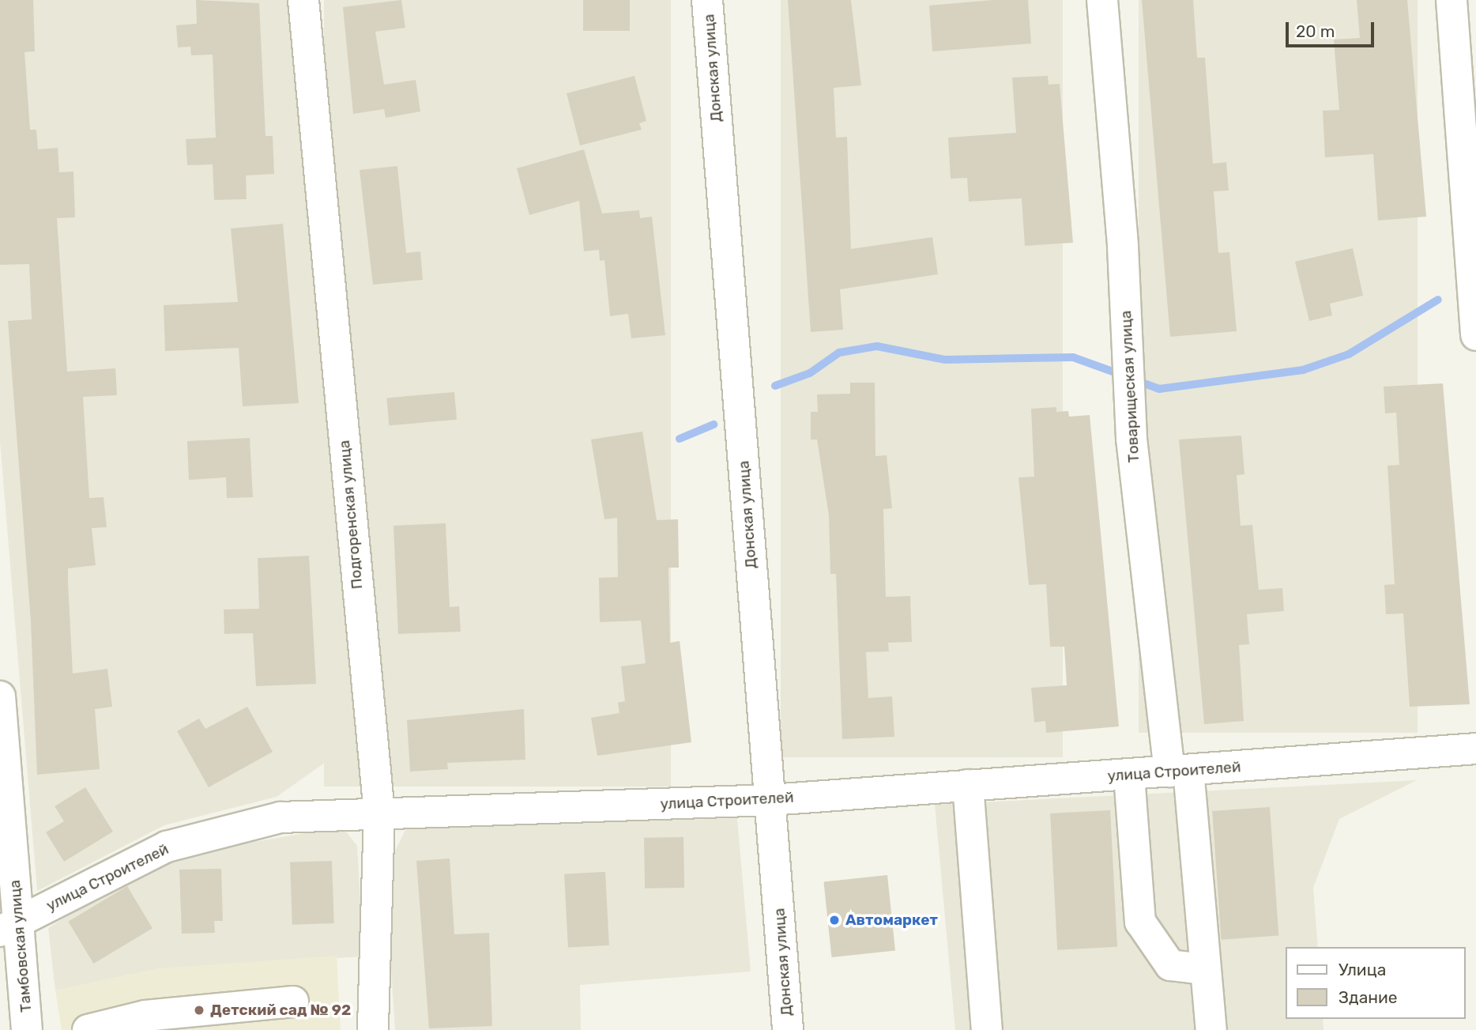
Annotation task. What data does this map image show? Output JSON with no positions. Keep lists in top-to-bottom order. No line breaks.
{"streets":{"street":["Донская улица","Товарищеская улица","Подгоренская улица","улица Строителей","Тамбовская улица"]},"crossings":[["Донская улица","улица Строителей"],["Товарищеская улица","улица Строителей"],["Подгоренская улица","улица Строителей"],["улица Строителей","Тамбовская улица"]],"places":["Автомаркет","Детский сад № 92"],"legend":["Улица","Здание"],"scale_bar":"20 m"}
